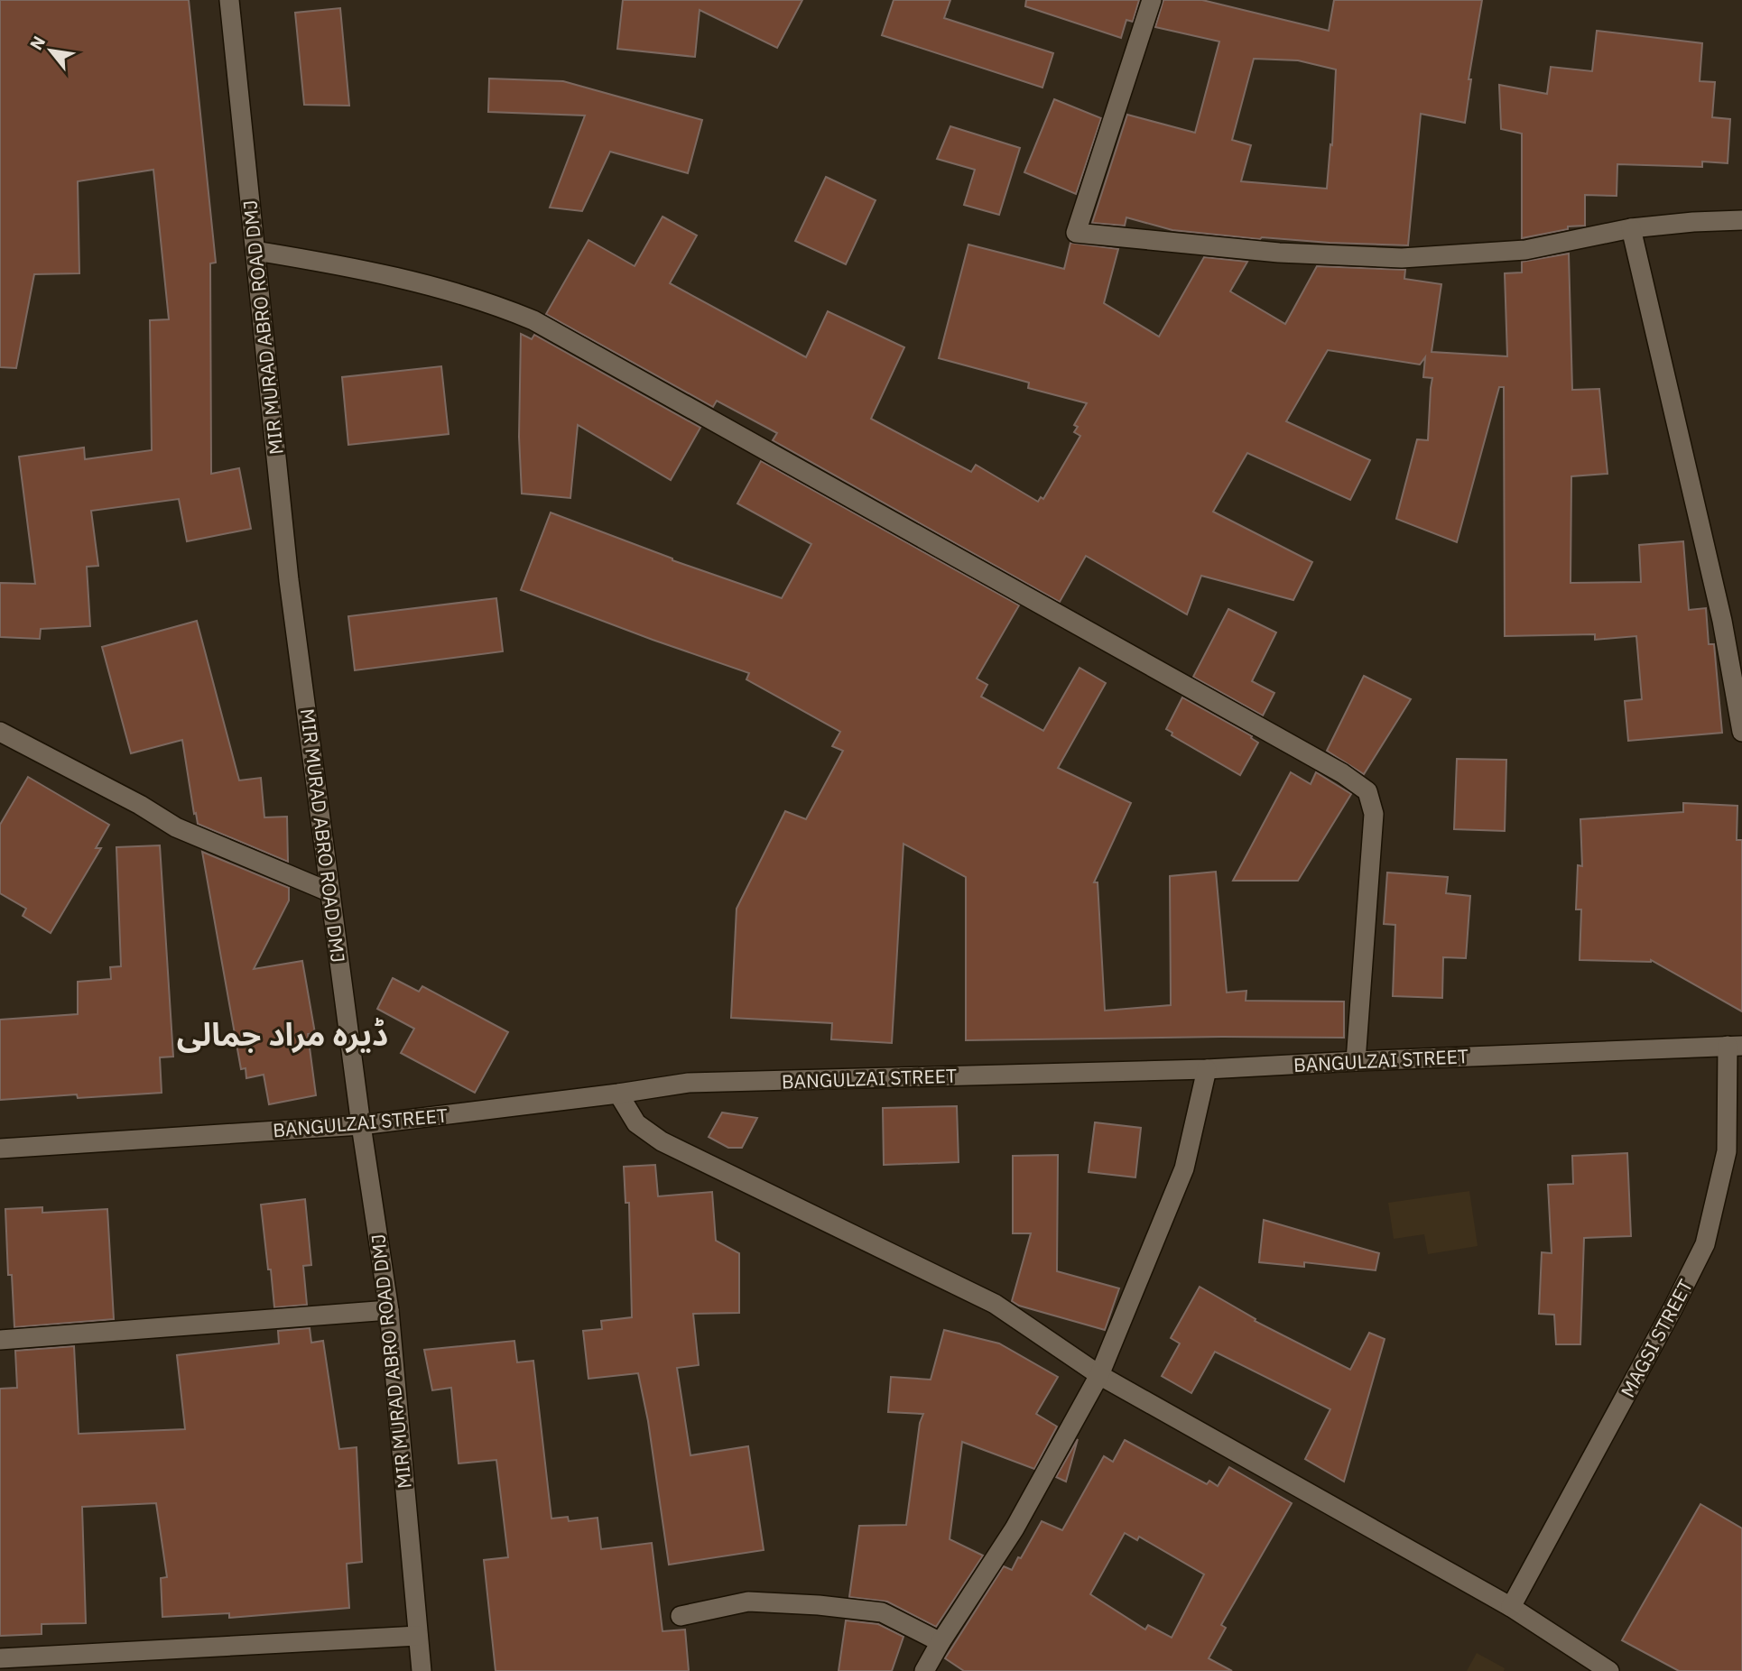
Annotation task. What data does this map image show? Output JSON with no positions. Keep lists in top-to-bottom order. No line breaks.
{"streets":{"street":["MIR MURAD ABRO ROAD DMJ","BANGULZAI STREET","MAGSI STREET"]},"crossings":[["MIR MURAD ABRO ROAD DMJ","BANGULZAI STREET"],["BANGULZAI STREET","MAGSI STREET"]],"districts":["ڈیرہ مراد جمالی"],"north":"top left"}
